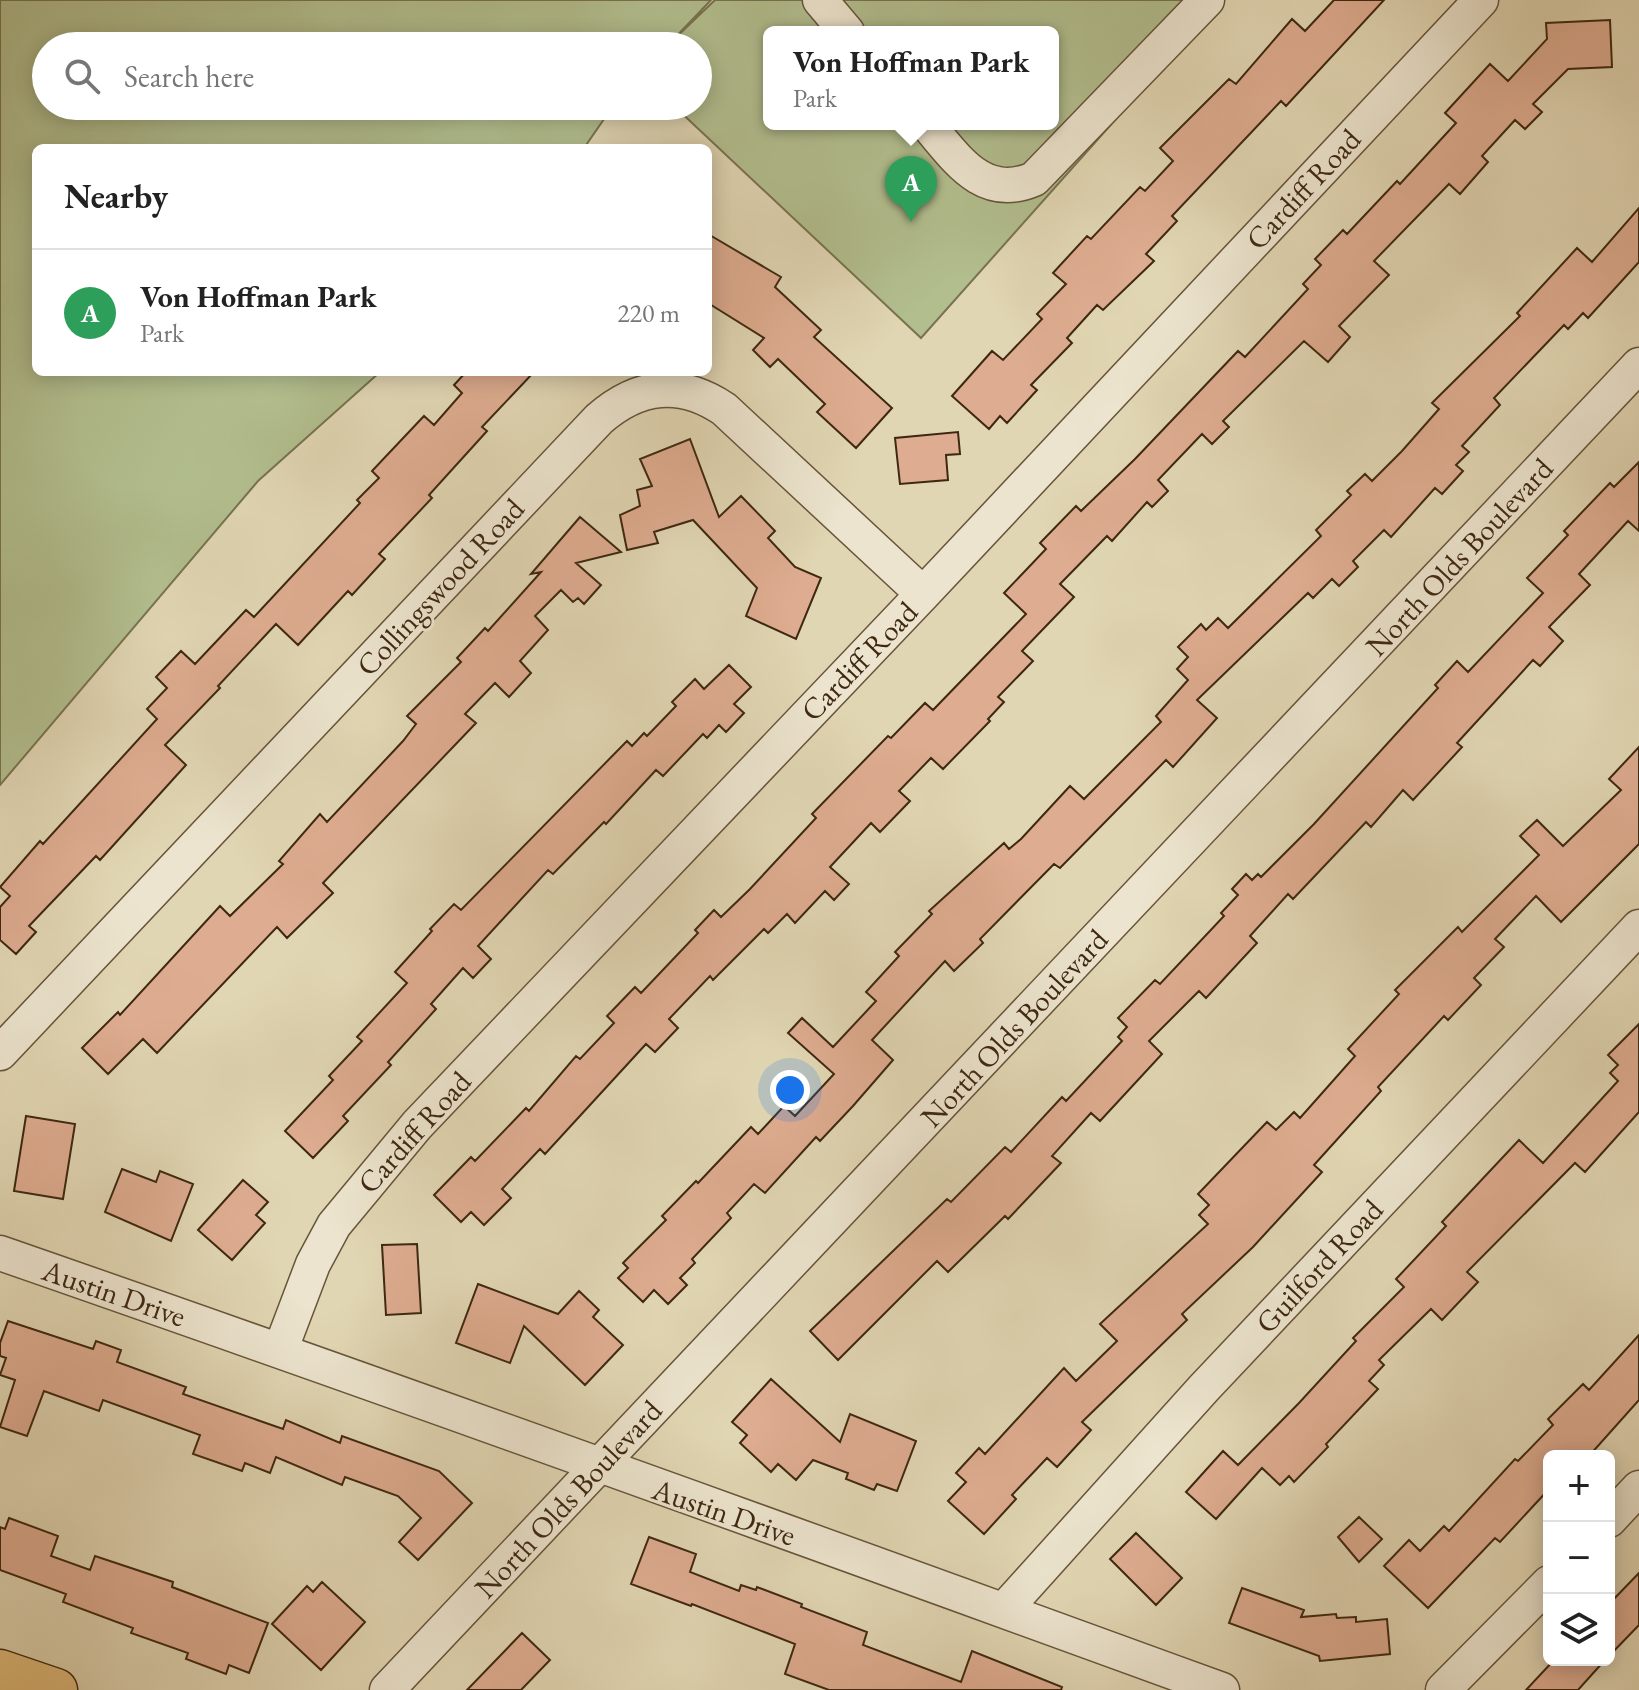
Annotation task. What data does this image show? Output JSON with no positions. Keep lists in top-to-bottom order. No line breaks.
{"streets":{"street":["Cardiff Road","North Olds Boulevard","Collingswood Road","Guilford Road","Austin Drive"]},"crossings":[["Cardiff Road","Collingswood Road"],["Cardiff Road","Austin Drive"],["North Olds Boulevard","Austin Drive"],["Guilford Road","Austin Drive"]],"page":{"popup":["Von Hoffman Park","Park"],"search":"Search here","heading":"Nearby","pins":"A","list":[{"mark":"A","name":"Von Hoffman Park","note":"Park","value":"220 m"}],"map_buttons":["+","−"]}}
